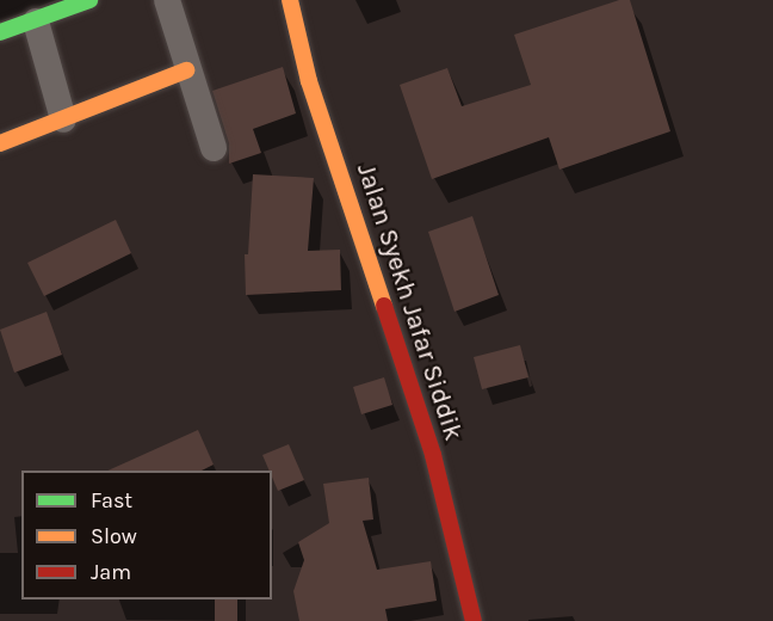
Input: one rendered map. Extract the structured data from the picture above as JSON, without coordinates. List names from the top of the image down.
{
  "streets": {
    "main road": ["Jalan Syekh Jafar Siddik"]
  },
  "legend": ["Fast", "Slow", "Jam"]
}
